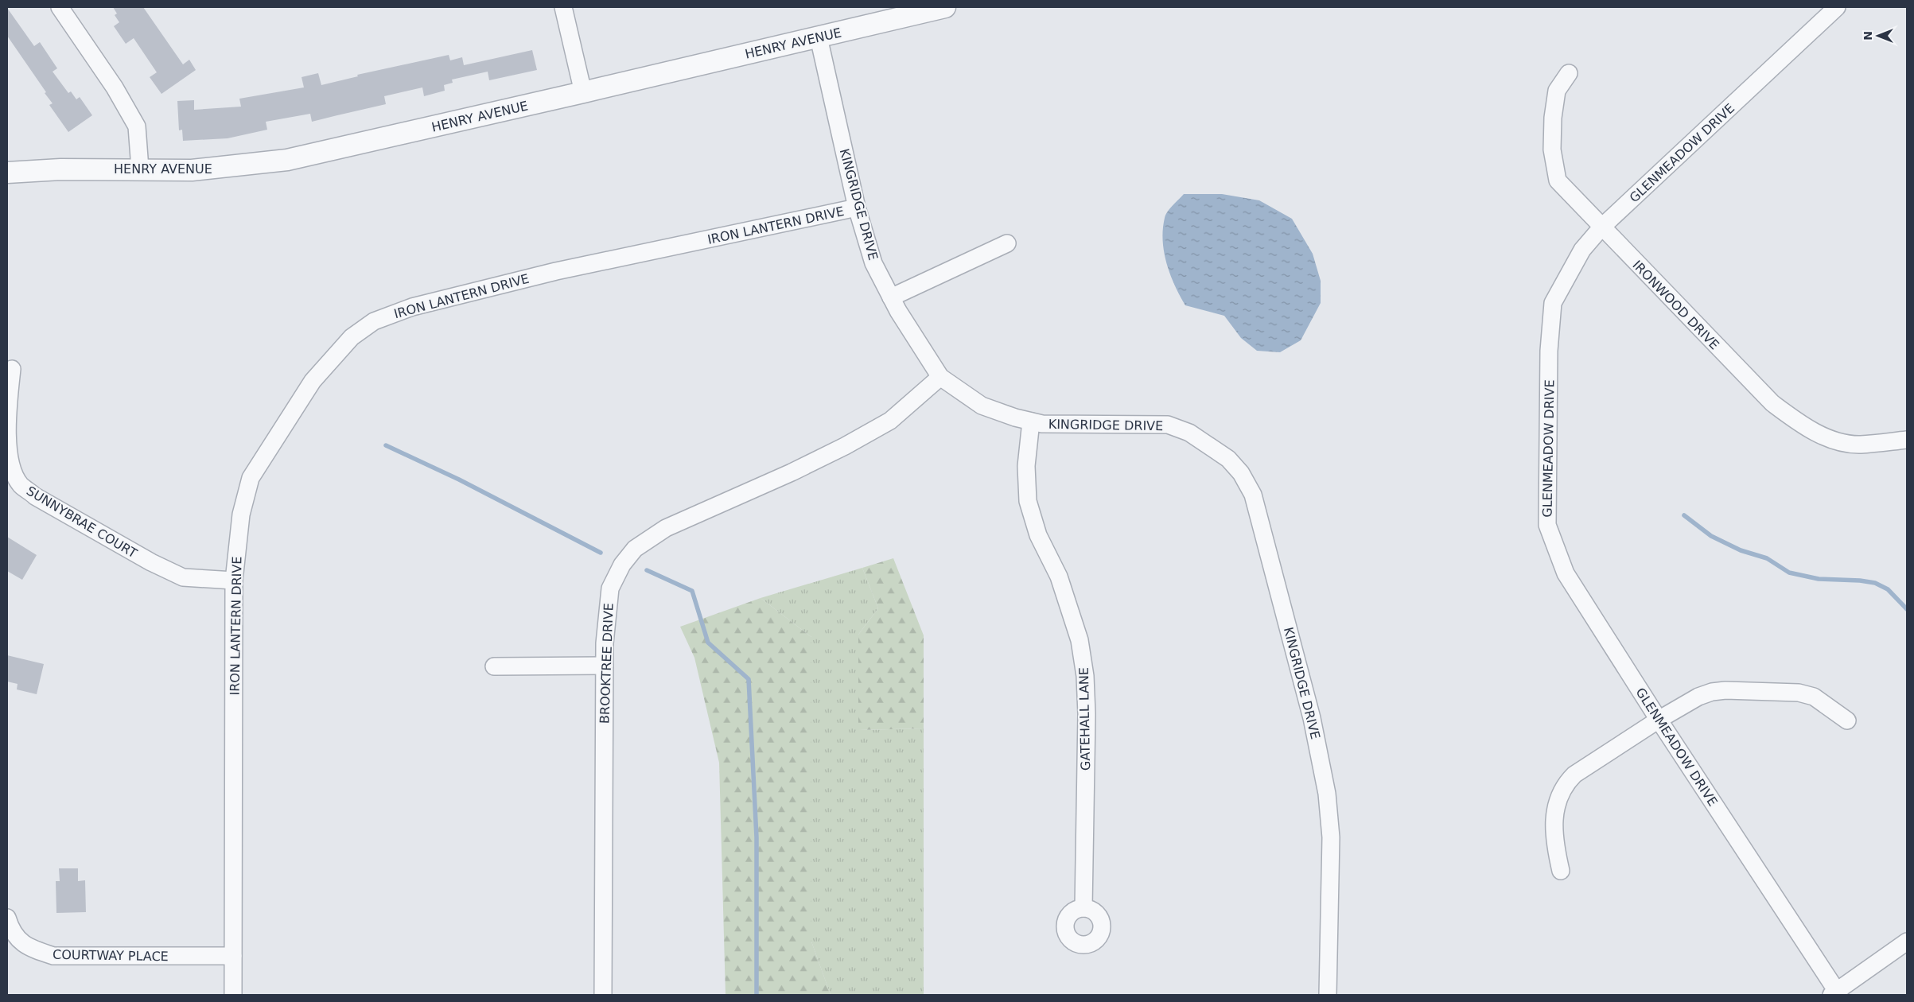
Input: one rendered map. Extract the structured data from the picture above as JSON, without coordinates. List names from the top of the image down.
{
  "streets": {
    "street": [
      "HENRY AVENUE",
      "GLENMEADOW DRIVE",
      "KINGRIDGE DRIVE",
      "IRON LANTERN DRIVE",
      "IRONWOOD DRIVE",
      "SUNNYBRAE COURT",
      "BROOKTREE DRIVE",
      "GATEHALL LANE",
      "COURTWAY PLACE"
    ]
  },
  "crossings": [
    ["HENRY AVENUE", "KINGRIDGE DRIVE"],
    ["GLENMEADOW DRIVE", "IRONWOOD DRIVE"],
    ["KINGRIDGE DRIVE", "IRON LANTERN DRIVE"],
    ["KINGRIDGE DRIVE", "BROOKTREE DRIVE"],
    ["KINGRIDGE DRIVE", "GATEHALL LANE"],
    ["IRON LANTERN DRIVE", "SUNNYBRAE COURT"],
    ["IRON LANTERN DRIVE", "COURTWAY PLACE"]
  ],
  "north": "left"
}
